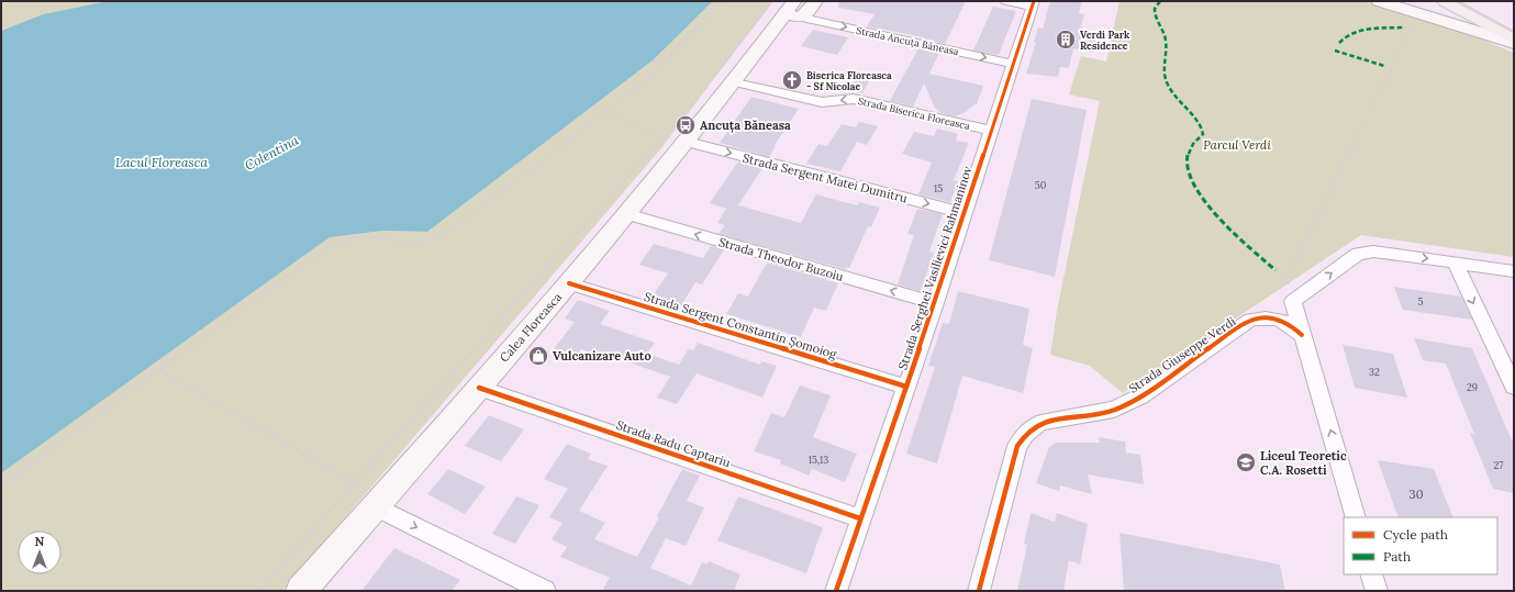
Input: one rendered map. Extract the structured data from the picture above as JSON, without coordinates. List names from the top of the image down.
{
  "streets": {
    "main road": ["Calea Floreasca"],
    "street": [
      "Strada Ancuța Băneasa",
      "Strada Biserica Floreasca",
      "Strada Sergent Matei Dumitru",
      "Strada Theodor Buzoiu",
      "Strada Serghei Vasilievici Rahmaninov",
      "Strada Sergent Constantin Șomoiog",
      "Strada Giuseppe Verdi",
      "Strada Radu Captariu"
    ]
  },
  "crossings": [
    ["Strada Ancuța Băneasa", "Strada Serghei Vasilievici Rahmaninov"],
    ["Strada Ancuța Băneasa", "Calea Floreasca"],
    ["Strada Biserica Floreasca", "Strada Serghei Vasilievici Rahmaninov"],
    ["Strada Biserica Floreasca", "Calea Floreasca"],
    ["Strada Sergent Matei Dumitru", "Strada Serghei Vasilievici Rahmaninov"],
    ["Strada Sergent Matei Dumitru", "Calea Floreasca"],
    ["Strada Theodor Buzoiu", "Strada Serghei Vasilievici Rahmaninov"],
    ["Strada Theodor Buzoiu", "Calea Floreasca"],
    ["Strada Serghei Vasilievici Rahmaninov", "Strada Sergent Constantin Șomoiog"],
    ["Strada Serghei Vasilievici Rahmaninov", "Strada Radu Captariu"],
    ["Strada Sergent Constantin Șomoiog", "Calea Floreasca"],
    ["Calea Floreasca", "Strada Radu Captariu"]
  ],
  "one_way": [
    "Strada Ancuța Băneasa",
    "Strada Biserica Floreasca",
    "Strada Sergent Matei Dumitru",
    "Strada Theodor Buzoiu"
  ],
  "water": ["Colentina", "Lacul Floreasca"],
  "parks": ["Parcul Verdi"],
  "places": {
    "building": ["Verdi Park Residence"],
    "church": ["Biserica Floreasca - Sf Nicolae"],
    "bus stop": ["Ancuța Băneasa"],
    "shop": ["Vulcanizare Auto"],
    "school or university": ["Liceul Teoretic C.A. Rosetti"]
  },
  "house_numbers": [
    "50",
    "15",
    "5",
    "32",
    "29",
    "15,13",
    "27",
    "30"
  ],
  "legend": ["Cycle path", "Path"],
  "north": "top"
}
